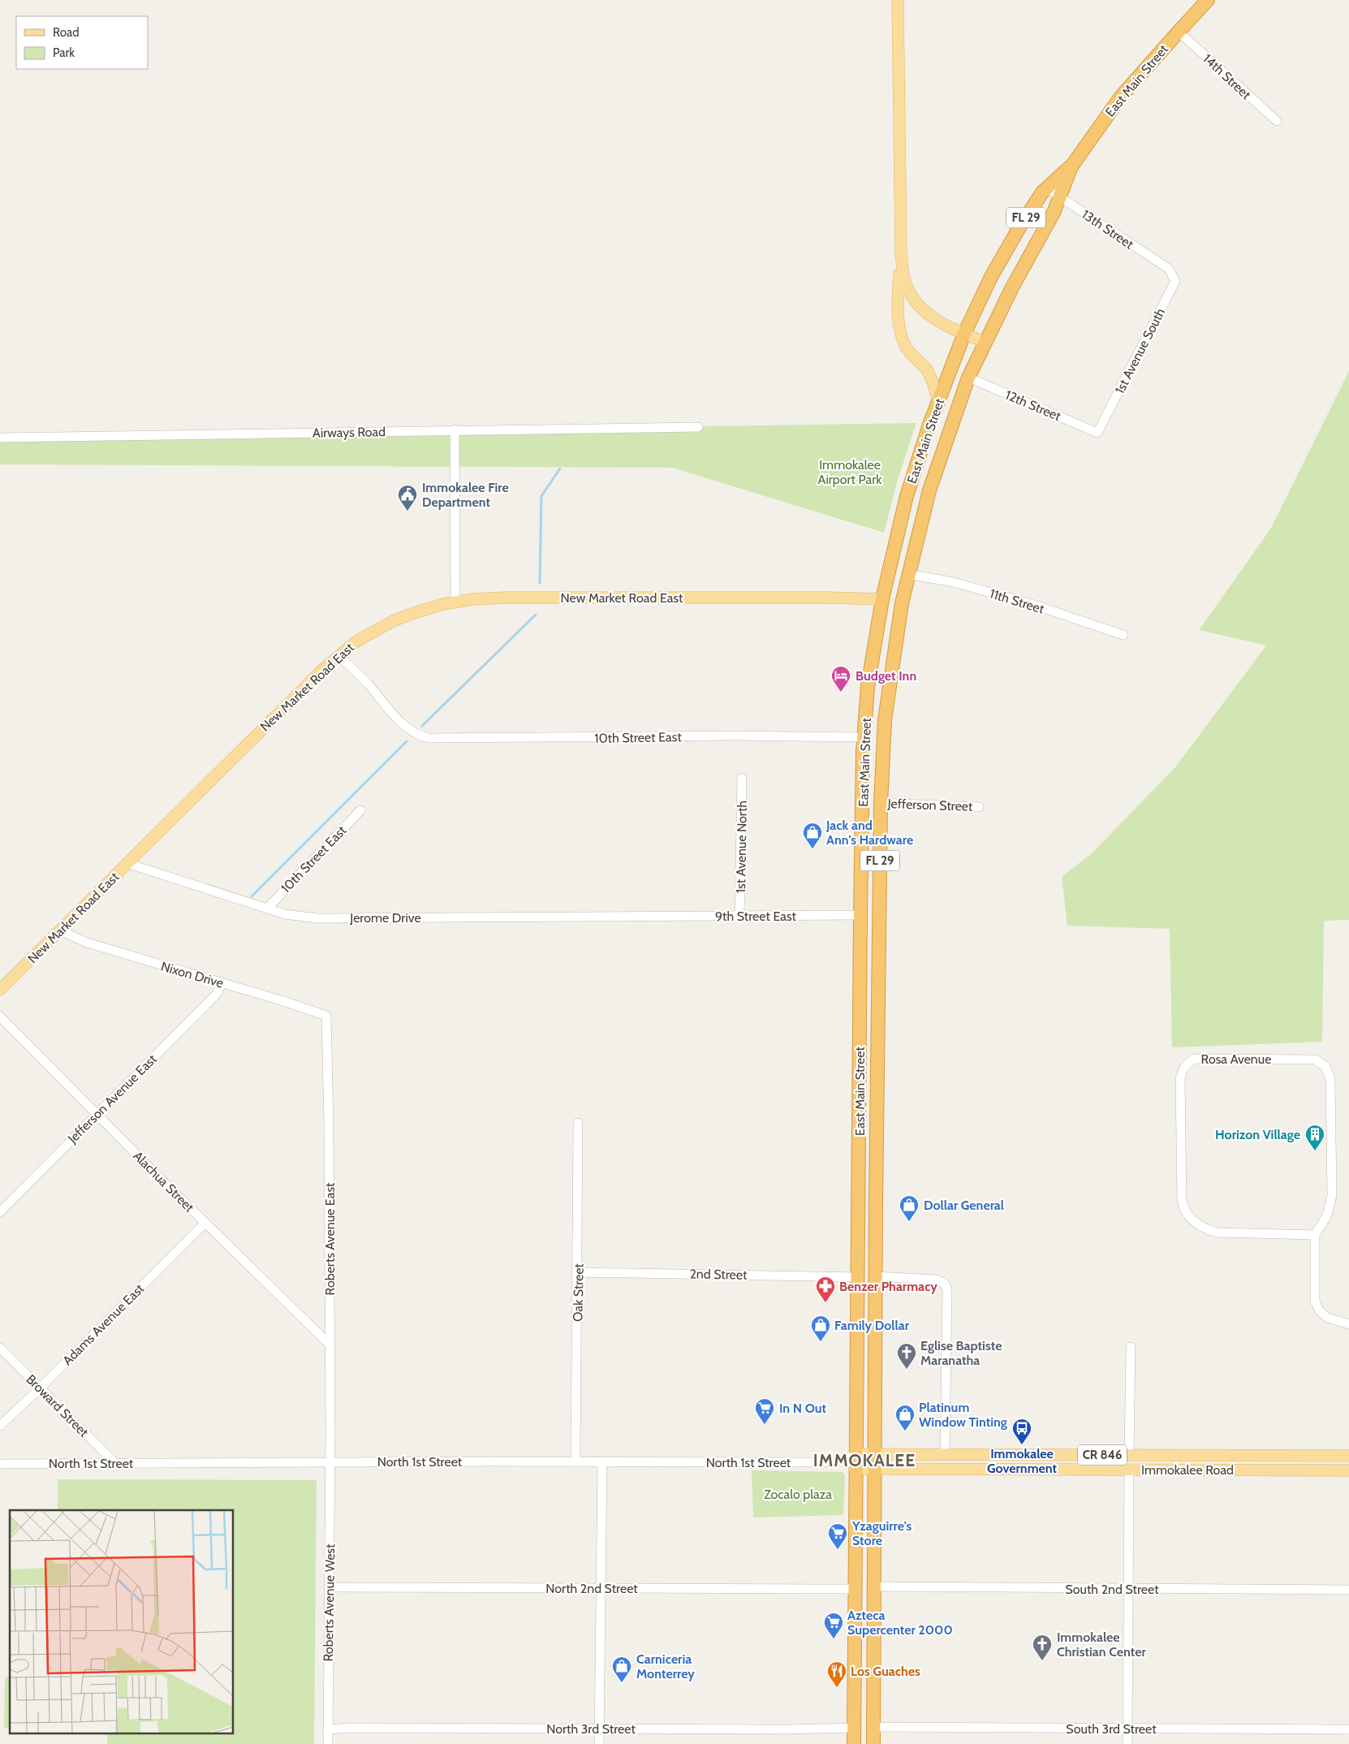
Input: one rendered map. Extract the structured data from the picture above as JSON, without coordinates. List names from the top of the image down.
{
  "streets": {
    "highway": ["East Main Street", "FL 29"],
    "main road": ["New Market Road East", "CR 846", "Immokalee Road"],
    "street": [
      "14th Street",
      "13th Street",
      "1st Avenue South",
      "12th Street",
      "Airways Road",
      "11th Street",
      "10th Street East",
      "Jefferson Street",
      "1st Avenue North",
      "9th Street East",
      "Jerome Drive",
      "Nixon Drive",
      "Rosa Avenue",
      "Jefferson Avenue East",
      "Alachua Street",
      "Roberts Avenue East",
      "2nd Street",
      "Oak Street",
      "Adams Avenue East",
      "Broward Street",
      "North 1st Street",
      "North 2nd Street",
      "South 2nd Street",
      "Roberts Avenue West",
      "North 3rd Street",
      "South 3rd Street"
    ]
  },
  "crossings": [
    ["14th Street", "East Main Street"],
    ["East Main Street", "FL 29"],
    ["East Main Street", "13th Street"],
    ["East Main Street", "12th Street"],
    ["East Main Street", "New Market Road East"],
    ["East Main Street", "11th Street"],
    ["East Main Street", "10th Street East"],
    ["East Main Street", "Jefferson Street"],
    ["East Main Street", "9th Street East"],
    ["East Main Street", "2nd Street"],
    ["East Main Street", "North 1st Street"],
    ["East Main Street", "Immokalee Road"],
    ["FL 29", "North 1st Street"],
    ["FL 29", "Immokalee Road"],
    ["FL 29", "North 2nd Street"],
    ["FL 29", "South 2nd Street"],
    ["FL 29", "North 3rd Street"],
    ["FL 29", "South 3rd Street"],
    ["13th Street", "1st Avenue South"],
    ["1st Avenue South", "12th Street"],
    ["New Market Road East", "10th Street East"],
    ["New Market Road East", "Jerome Drive"],
    ["New Market Road East", "Nixon Drive"],
    ["10th Street East", "Jerome Drive"],
    ["1st Avenue North", "9th Street East"],
    ["9th Street East", "Jerome Drive"],
    ["Nixon Drive", "Jefferson Avenue East"],
    ["Nixon Drive", "Roberts Avenue East"],
    ["Jefferson Avenue East", "Alachua Street"],
    ["Alachua Street", "Roberts Avenue East"],
    ["Alachua Street", "Adams Avenue East"],
    ["Roberts Avenue East", "North 1st Street"],
    ["Roberts Avenue East", "Roberts Avenue West"],
    ["2nd Street", "Oak Street"],
    ["Oak Street", "North 1st Street"],
    ["Adams Avenue East", "Broward Street"],
    ["Broward Street", "North 1st Street"],
    ["North 1st Street", "Immokalee Road"],
    ["North 1st Street", "Roberts Avenue West"],
    ["North 2nd Street", "Roberts Avenue West"],
    ["Roberts Avenue West", "North 3rd Street"]
  ],
  "districts": ["IMMOKALEE"],
  "parks": ["Immokalee Airport Park", "Zocalo plaza"],
  "places": {
    "public building": ["Immokalee Fire Department"],
    "hotel": ["Budget Inn"],
    "shop": [
      "Jack and Ann's Hardware",
      "Dollar General",
      "Family Dollar",
      "Platinum Window Tinting",
      "Carniceria Monterrey"
    ],
    "building": ["Horizon Village"],
    "pharmacy": ["Benzer Pharmacy"],
    "church": ["Eglise Baptiste Maranatha", "Immokalee Christian Center"],
    "supermarket": ["In N Out", "Yzaguirre's Store", "Azteca Supercenter 2000"],
    "bus stop": ["Immokalee Government"],
    "restaurant": ["Los Guaches"]
  },
  "legend": ["Road", "Park"]
}
